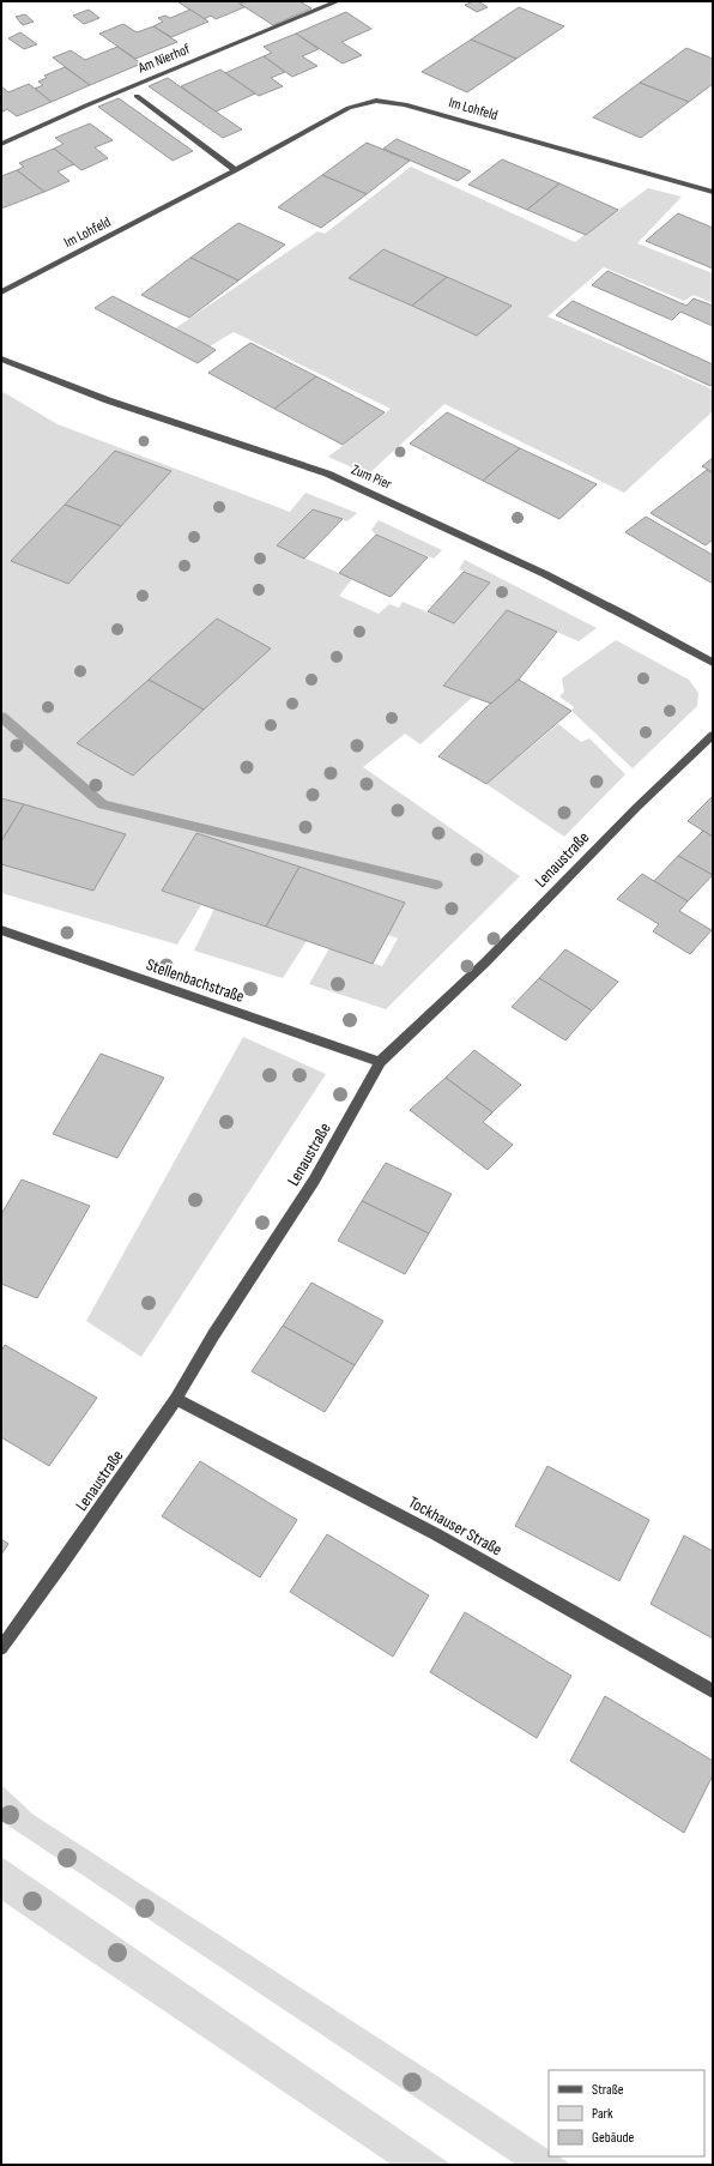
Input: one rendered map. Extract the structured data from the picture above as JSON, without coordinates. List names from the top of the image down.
{
  "streets": {
    "street": [
      "Am Nierhof",
      "Im Lohfeld",
      "Zum Pier",
      "Lenaustraße",
      "Stellenbachstraße",
      "Tockhauser Straße"
    ]
  },
  "crossings": [
    ["Lenaustraße", "Stellenbachstraße"],
    ["Lenaustraße", "Tockhauser Straße"]
  ],
  "legend": ["Straße", "Park", "Gebäude"]
}
